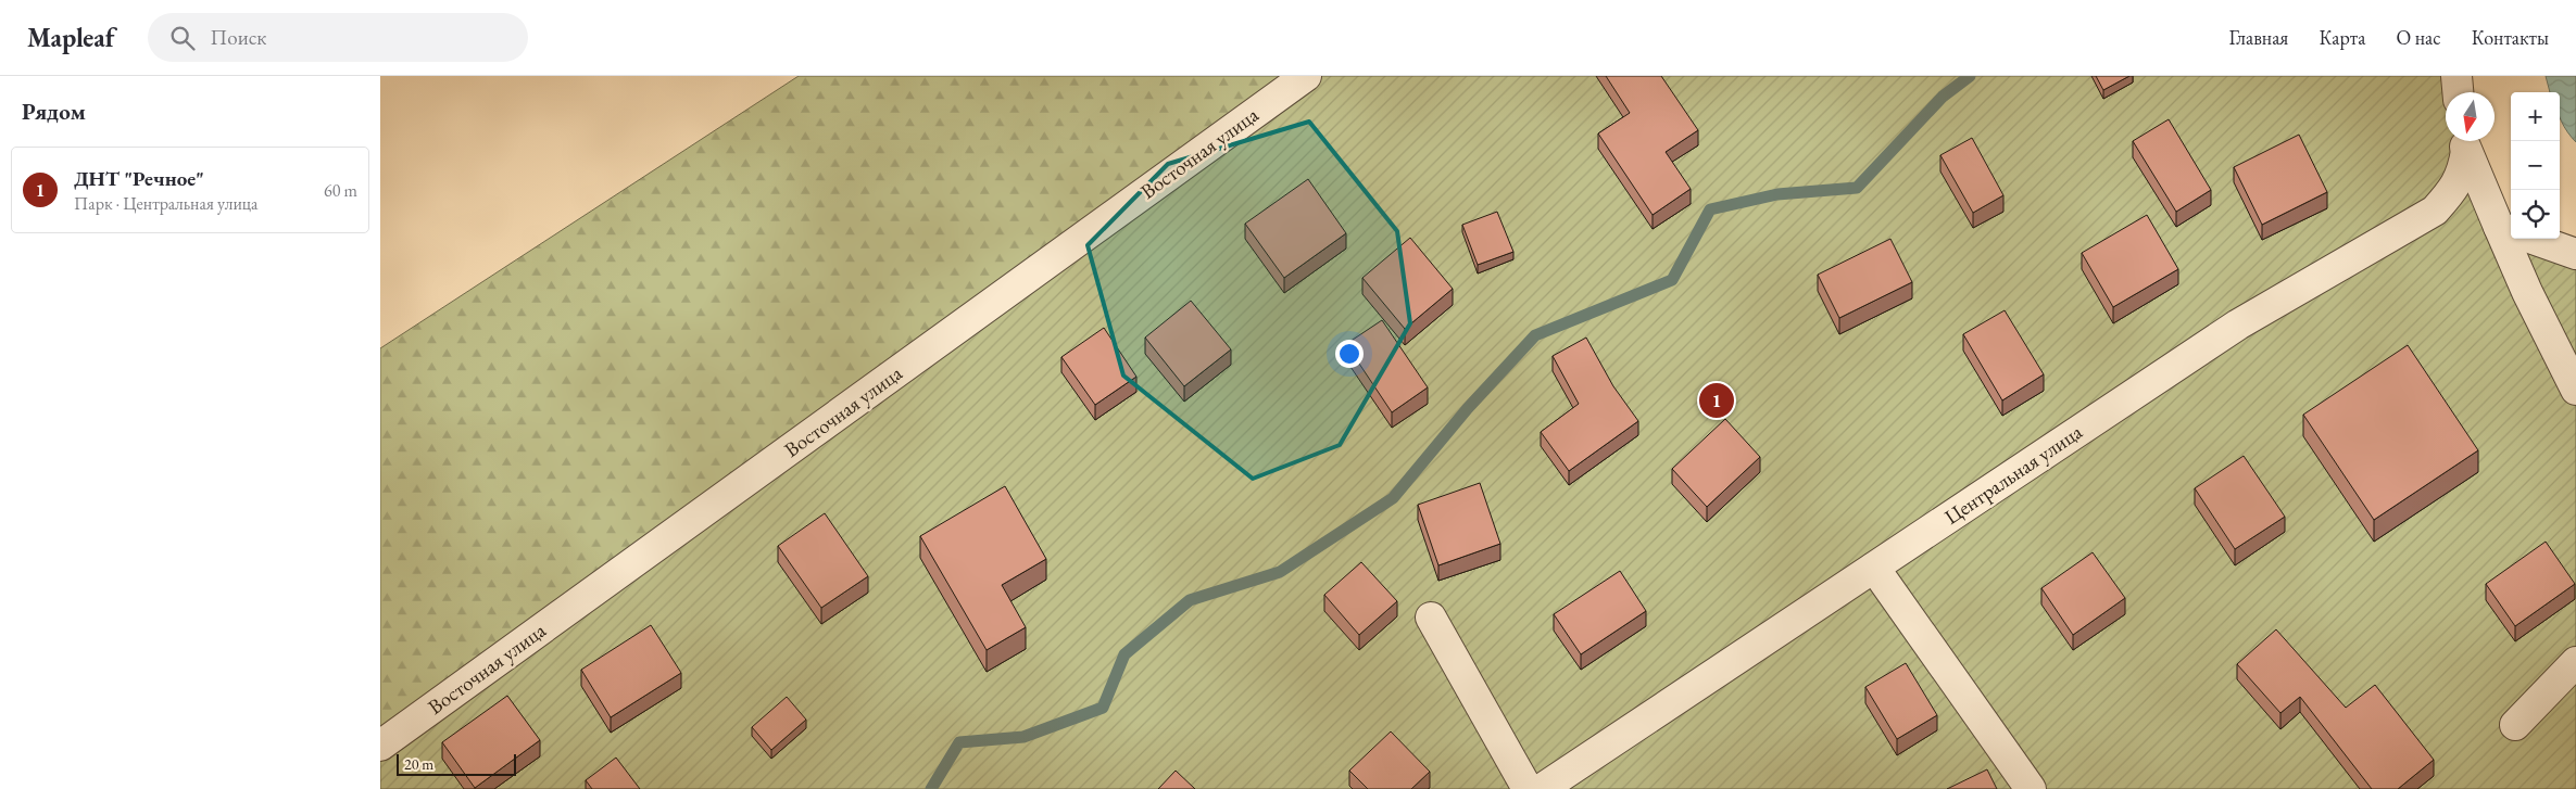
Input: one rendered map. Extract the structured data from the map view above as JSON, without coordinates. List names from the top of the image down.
{
  "streets": {
    "street": ["Восточная улица", "Центральная улица"]
  },
  "scale_bar": "20 m",
  "north": "bottom",
  "page": {
    "header": "Mapleaf",
    "search": "Поиск",
    "nav": [
      "Главная",
      "Карта",
      "О нас",
      "Контакты"
    ],
    "heading": "Рядом",
    "map_buttons": ["+", "−"],
    "list": [
      {
        "mark": "1",
        "name": "ДНТ \"Речное\"",
        "note": "Парк · Центральная улица",
        "value": "60 m"
      }
    ],
    "pins": "1",
    "scale": "20 m"
  }
}
